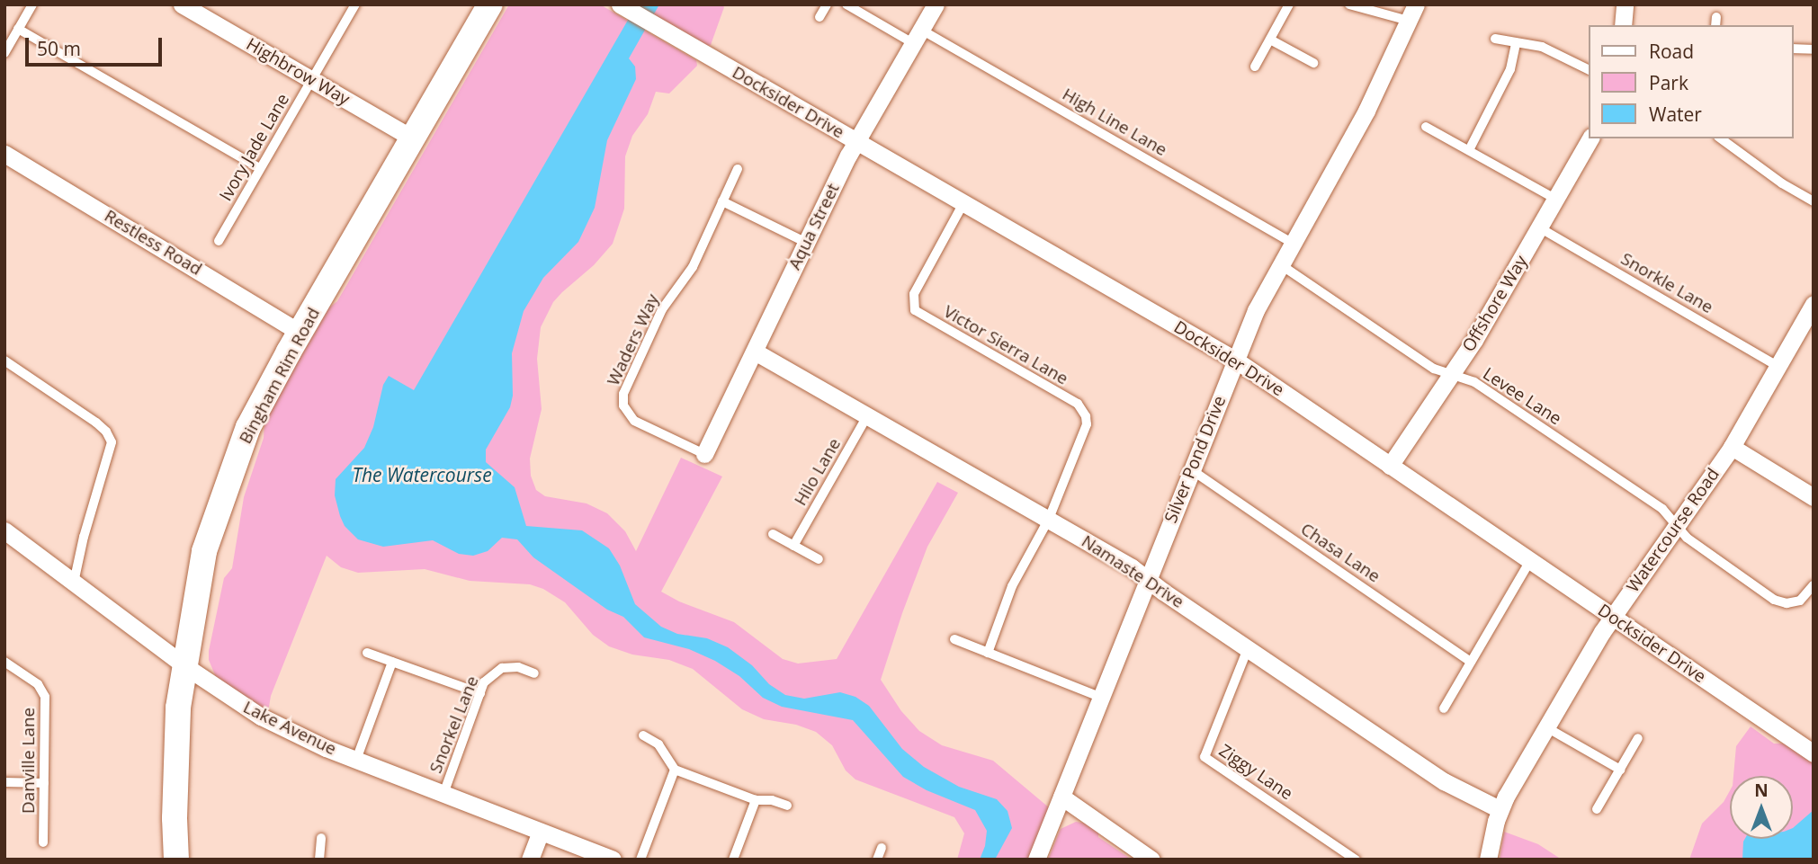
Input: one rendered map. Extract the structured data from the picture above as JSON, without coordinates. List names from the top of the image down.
{
  "streets": {
    "street": [
      "Highbrow Way",
      "Docksider Drive",
      "Aqua Street",
      "Restless Road",
      "Offshore Way",
      "Bingham Rim Road",
      "Silver Pond Drive",
      "Watercourse Road",
      "Namaste Drive",
      "Lake Avenue"
    ],
    "lane": [
      "High Line Lane",
      "Ivory Jade Lane",
      "Snorkle Lane",
      "Waders Way",
      "Victor Sierra Lane",
      "Levee Lane",
      "Hilo Lane",
      "Chasa Lane",
      "Snorkel Lane",
      "Danville Lane",
      "Ziggy Lane"
    ]
  },
  "crossings": [
    ["Highbrow Way", "Ivory Jade Lane"],
    ["Highbrow Way", "Bingham Rim Road"],
    ["Docksider Drive", "Aqua Street"],
    ["Docksider Drive", "Offshore Way"],
    ["Docksider Drive", "Victor Sierra Lane"],
    ["Docksider Drive", "Silver Pond Drive"],
    ["Docksider Drive", "Watercourse Road"],
    ["High Line Lane", "Aqua Street"],
    ["High Line Lane", "Silver Pond Drive"],
    ["Aqua Street", "Waders Way"],
    ["Aqua Street", "Namaste Drive"],
    ["Restless Road", "Bingham Rim Road"],
    ["Snorkle Lane", "Offshore Way"],
    ["Snorkle Lane", "Watercourse Road"],
    ["Offshore Way", "Levee Lane"],
    ["Victor Sierra Lane", "Namaste Drive"],
    ["Bingham Rim Road", "Lake Avenue"],
    ["Levee Lane", "Silver Pond Drive"],
    ["Levee Lane", "Watercourse Road"],
    ["Silver Pond Drive", "Chasa Lane"],
    ["Silver Pond Drive", "Namaste Drive"],
    ["Hilo Lane", "Namaste Drive"],
    ["Watercourse Road", "Namaste Drive"],
    ["Namaste Drive", "Ziggy Lane"],
    ["Snorkel Lane", "Lake Avenue"]
  ],
  "water": ["The Watercourse"],
  "legend": ["Road", "Park", "Water"],
  "scale_bar": "50 m",
  "north": "top"
}
